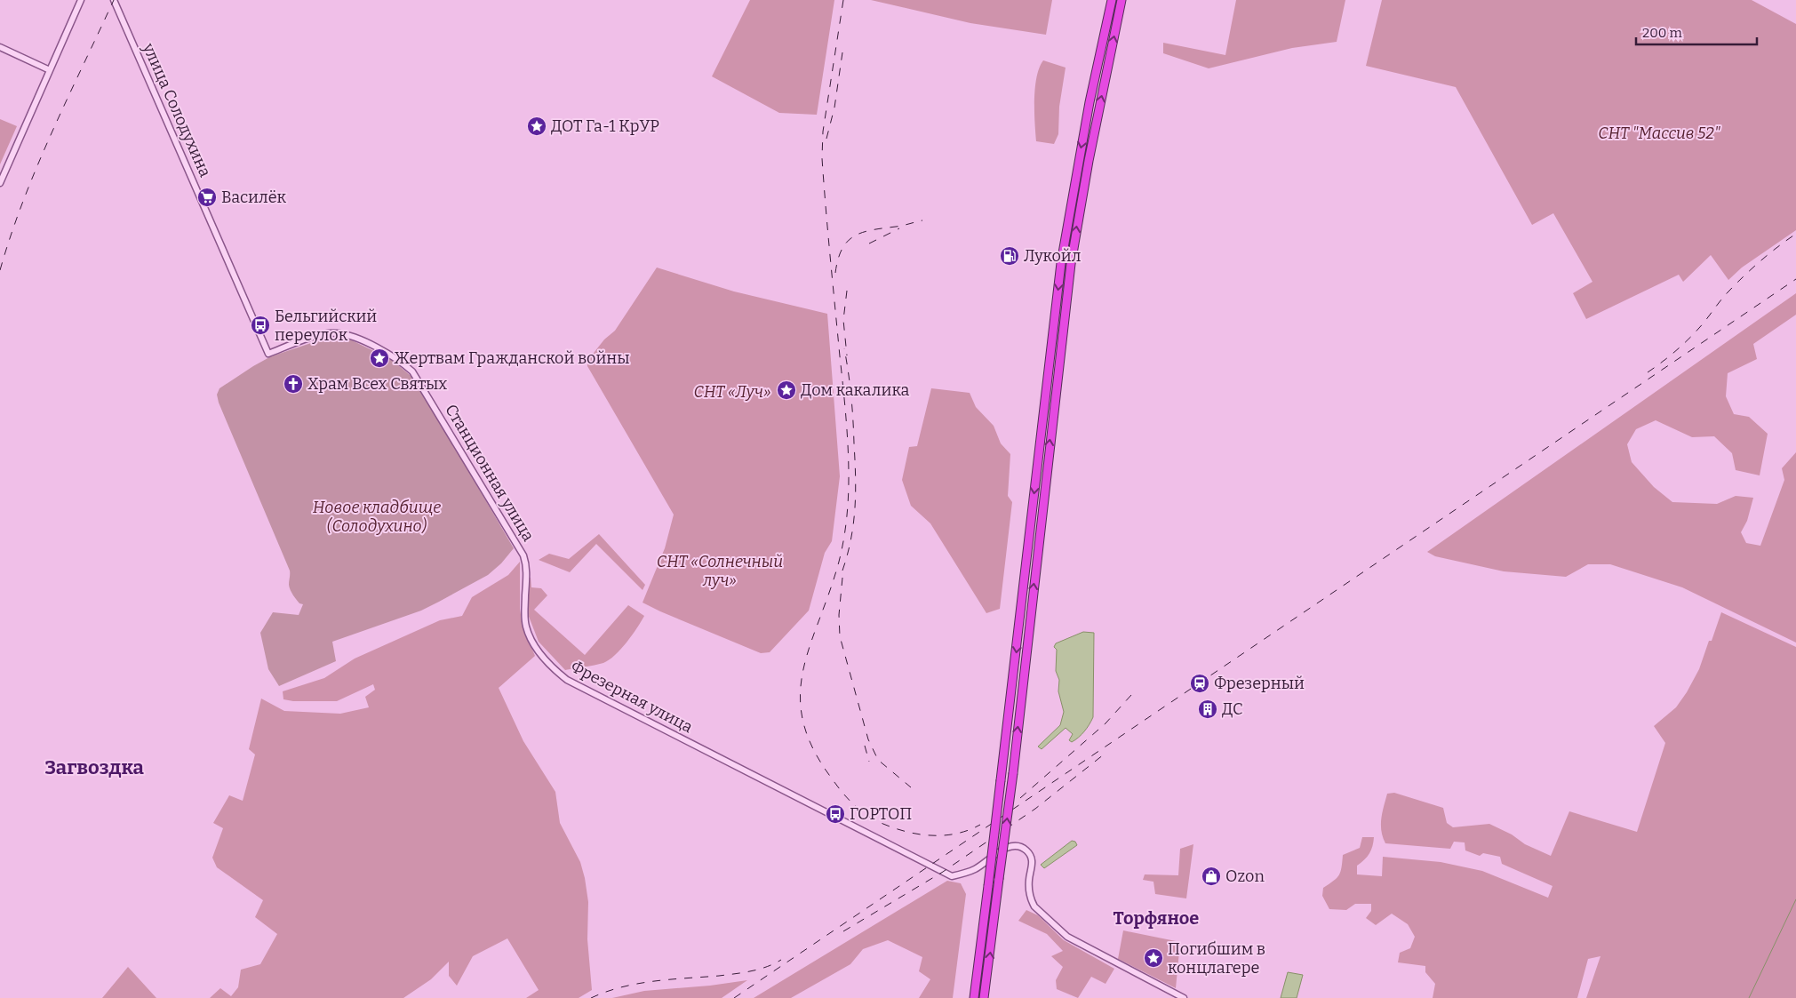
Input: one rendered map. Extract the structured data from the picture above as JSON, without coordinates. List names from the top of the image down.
{
  "streets": {
    "street": ["улица Солодухина", "Станционная улица", "Фрезерная улица"]
  },
  "crossings": [
    ["улица Солодухина", "Станционная улица"],
    ["Станционная улица", "Фрезерная улица"]
  ],
  "districts": ["Загвоздка", "Торфяное"],
  "parks": [
    "СНТ \"Массив 52\"",
    "СНТ «Луч»",
    "Новое кладбище (Солодухино)",
    "СНТ «Солнечный луч»"
  ],
  "places": {
    "place": [
      "ДОТ Га-1 КрУР",
      "Жертвам Гражданской войны",
      "Дом какалика",
      "Погибшим в концлагере"
    ],
    "supermarket": ["Василёк"],
    "fuel station": ["Лукойл"],
    "bus stop": ["Бельгийский переулок", "ГОРТОП"],
    "church": ["Храм Всех Святых"],
    "station": ["Фрезерный"],
    "building": ["ДС"],
    "shop": ["Ozon"]
  },
  "scale_bar": "200 m"
}
